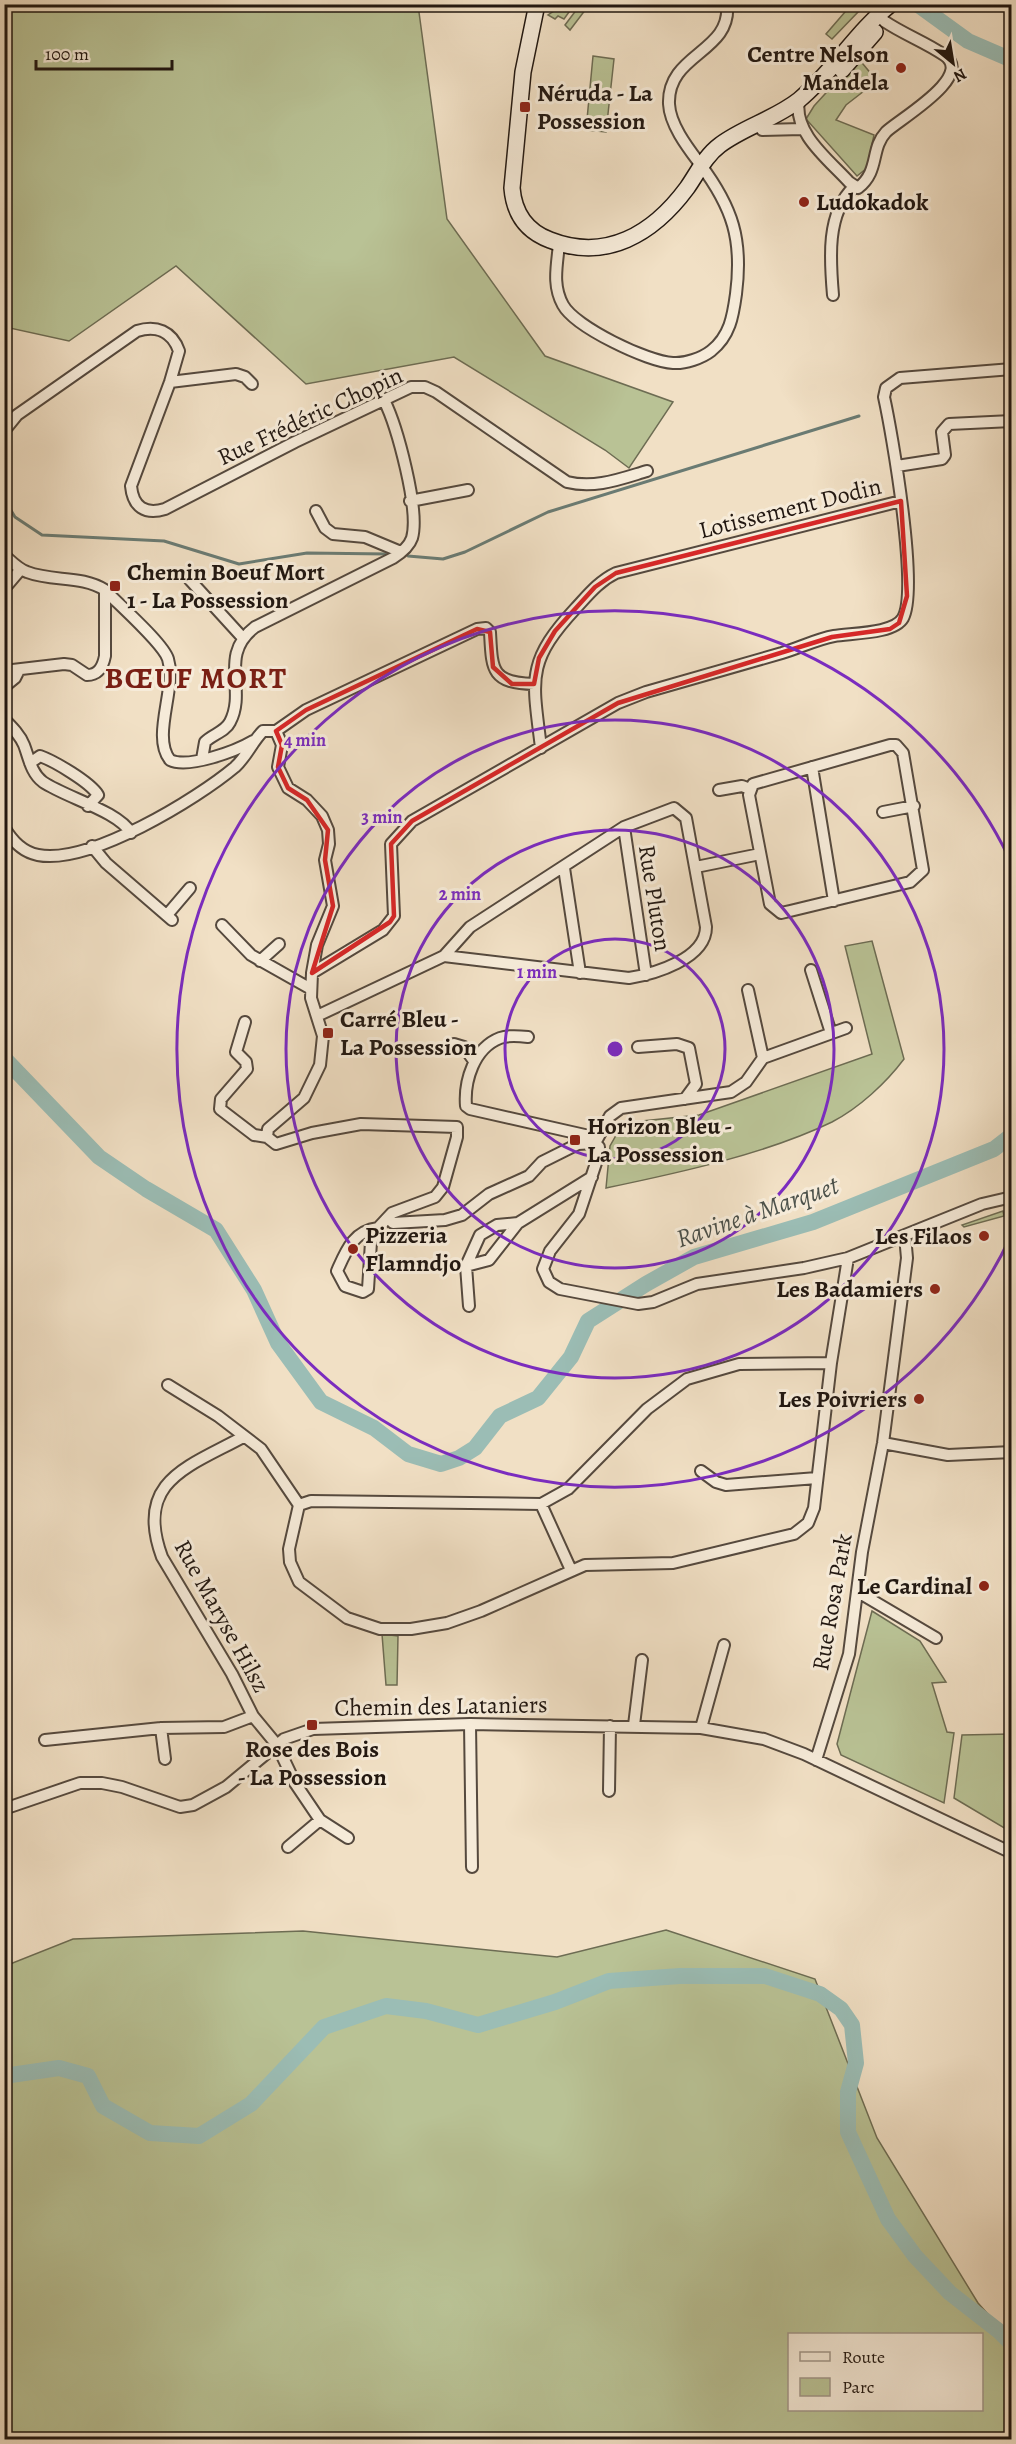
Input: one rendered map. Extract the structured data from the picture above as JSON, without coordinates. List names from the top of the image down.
{
  "streets": {
    "street": [
      "Rue Frédéric Chopin",
      "Lotissement Dodin",
      "Rue Pluton",
      "Rue Rosa Park",
      "Rue Maryse Hilsz",
      "Chemin des Lataniers"
    ]
  },
  "crossings": [
    ["Rue Rosa Park", "Chemin des Lataniers"],
    ["Rue Maryse Hilsz", "Chemin des Lataniers"]
  ],
  "districts": ["BŒUF MORT"],
  "water": ["Ravine à Marquet"],
  "places": {
    "other": [
      "Centre Nelson Mandela",
      "Ludokadok",
      "Les Filaos",
      "Pizzeria Flamndjo",
      "Les Badamiers",
      "Les Poivriers",
      "Le Cardinal"
    ],
    "transit": [
      "Néruda - La Possession",
      "Chemin Boeuf Mort 1 - La Possession",
      "Carré Bleu - La Possession",
      "Horizon Bleu - La Possession",
      "Rose des Bois - La Possession"
    ]
  },
  "legend": ["Route", "Parc"],
  "scale_bar": "100 m",
  "north": "bottom right",
  "rings": [
    "4 min",
    "3 min",
    "2 min",
    "1 min"
  ]
}
